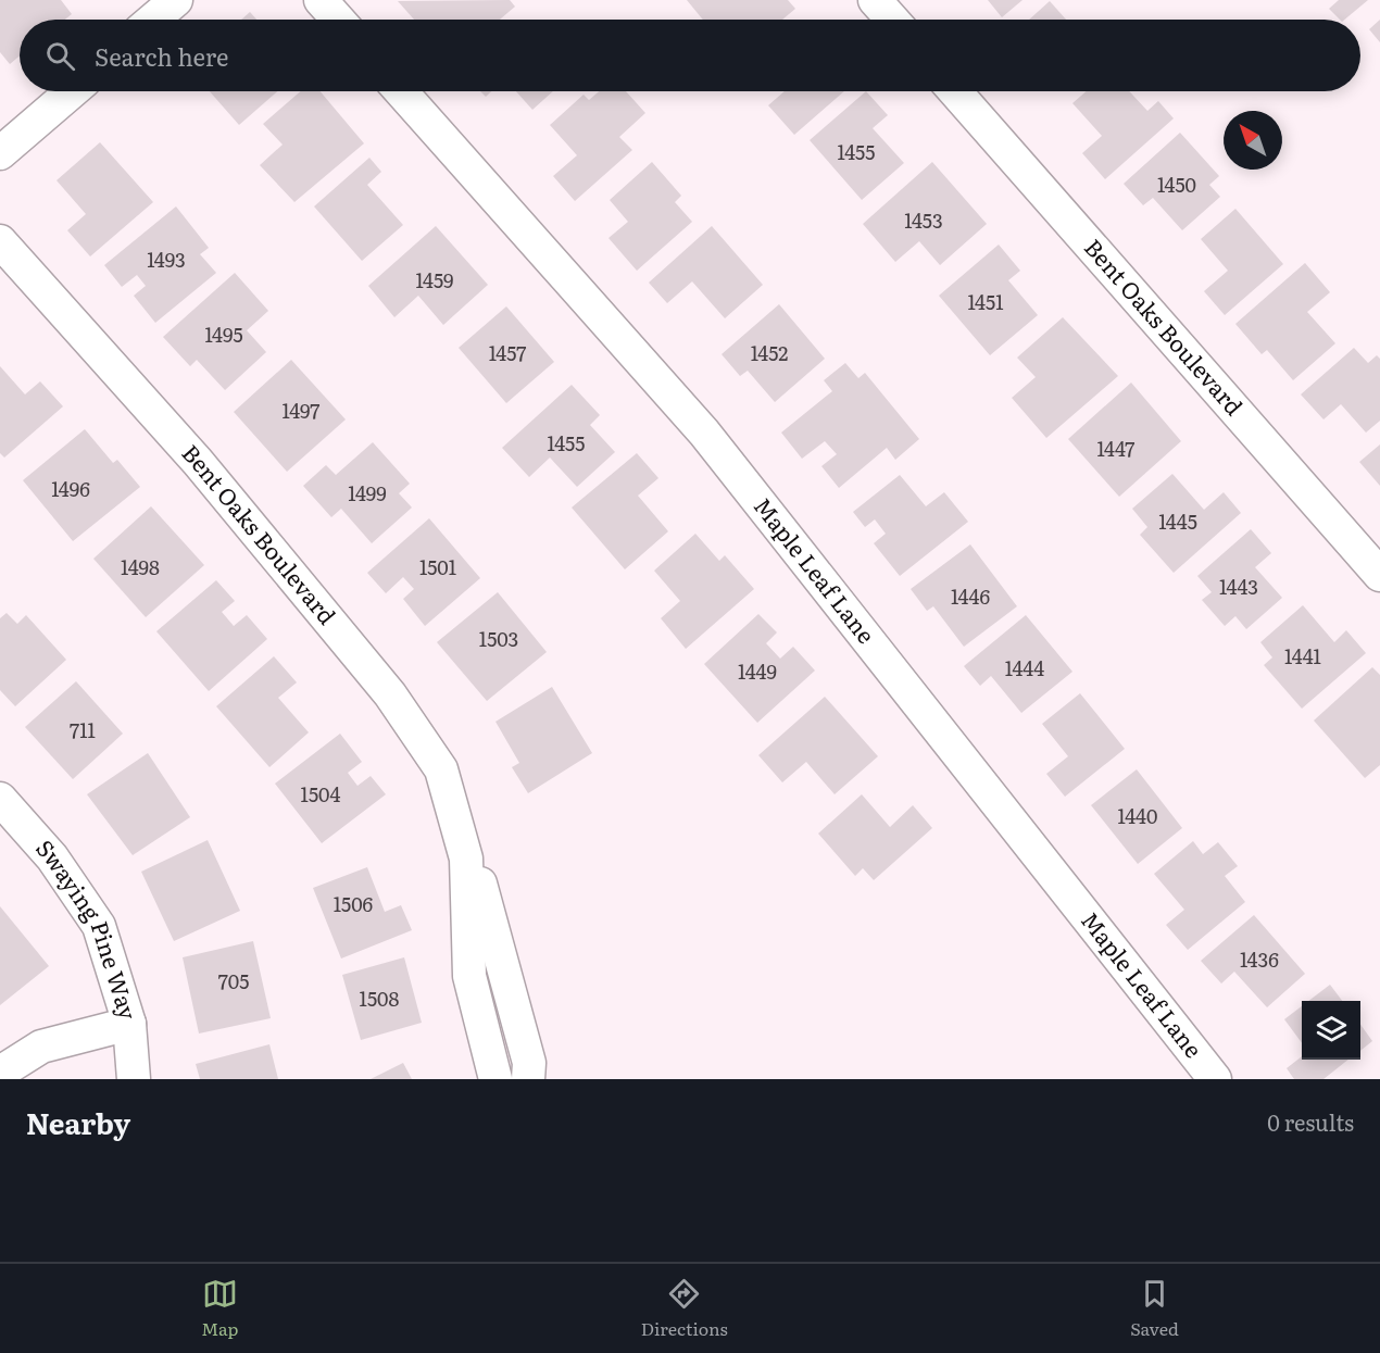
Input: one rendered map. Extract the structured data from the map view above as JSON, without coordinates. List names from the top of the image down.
{
  "streets": {
    "street": ["Bent Oaks Boulevard", "Maple Leaf Lane", "Swaying Pine Way"]
  },
  "house_numbers": [
    "1455",
    "1450",
    "1453",
    "1493",
    "1459",
    "1451",
    "1495",
    "1457",
    "1452",
    "1497",
    "1455",
    "1447",
    "1496",
    "1499",
    "1445",
    "1498",
    "1501",
    "1443",
    "1446",
    "1503",
    "1441",
    "1444",
    "1449",
    "711",
    "1504",
    "1440",
    "1506",
    "1436",
    "705",
    "1508"
  ],
  "north": "top left",
  "page": {
    "search": "Search here",
    "heading": ["Nearby", "0 results"],
    "nav": ["Map", "Directions", "Saved"]
  }
}
